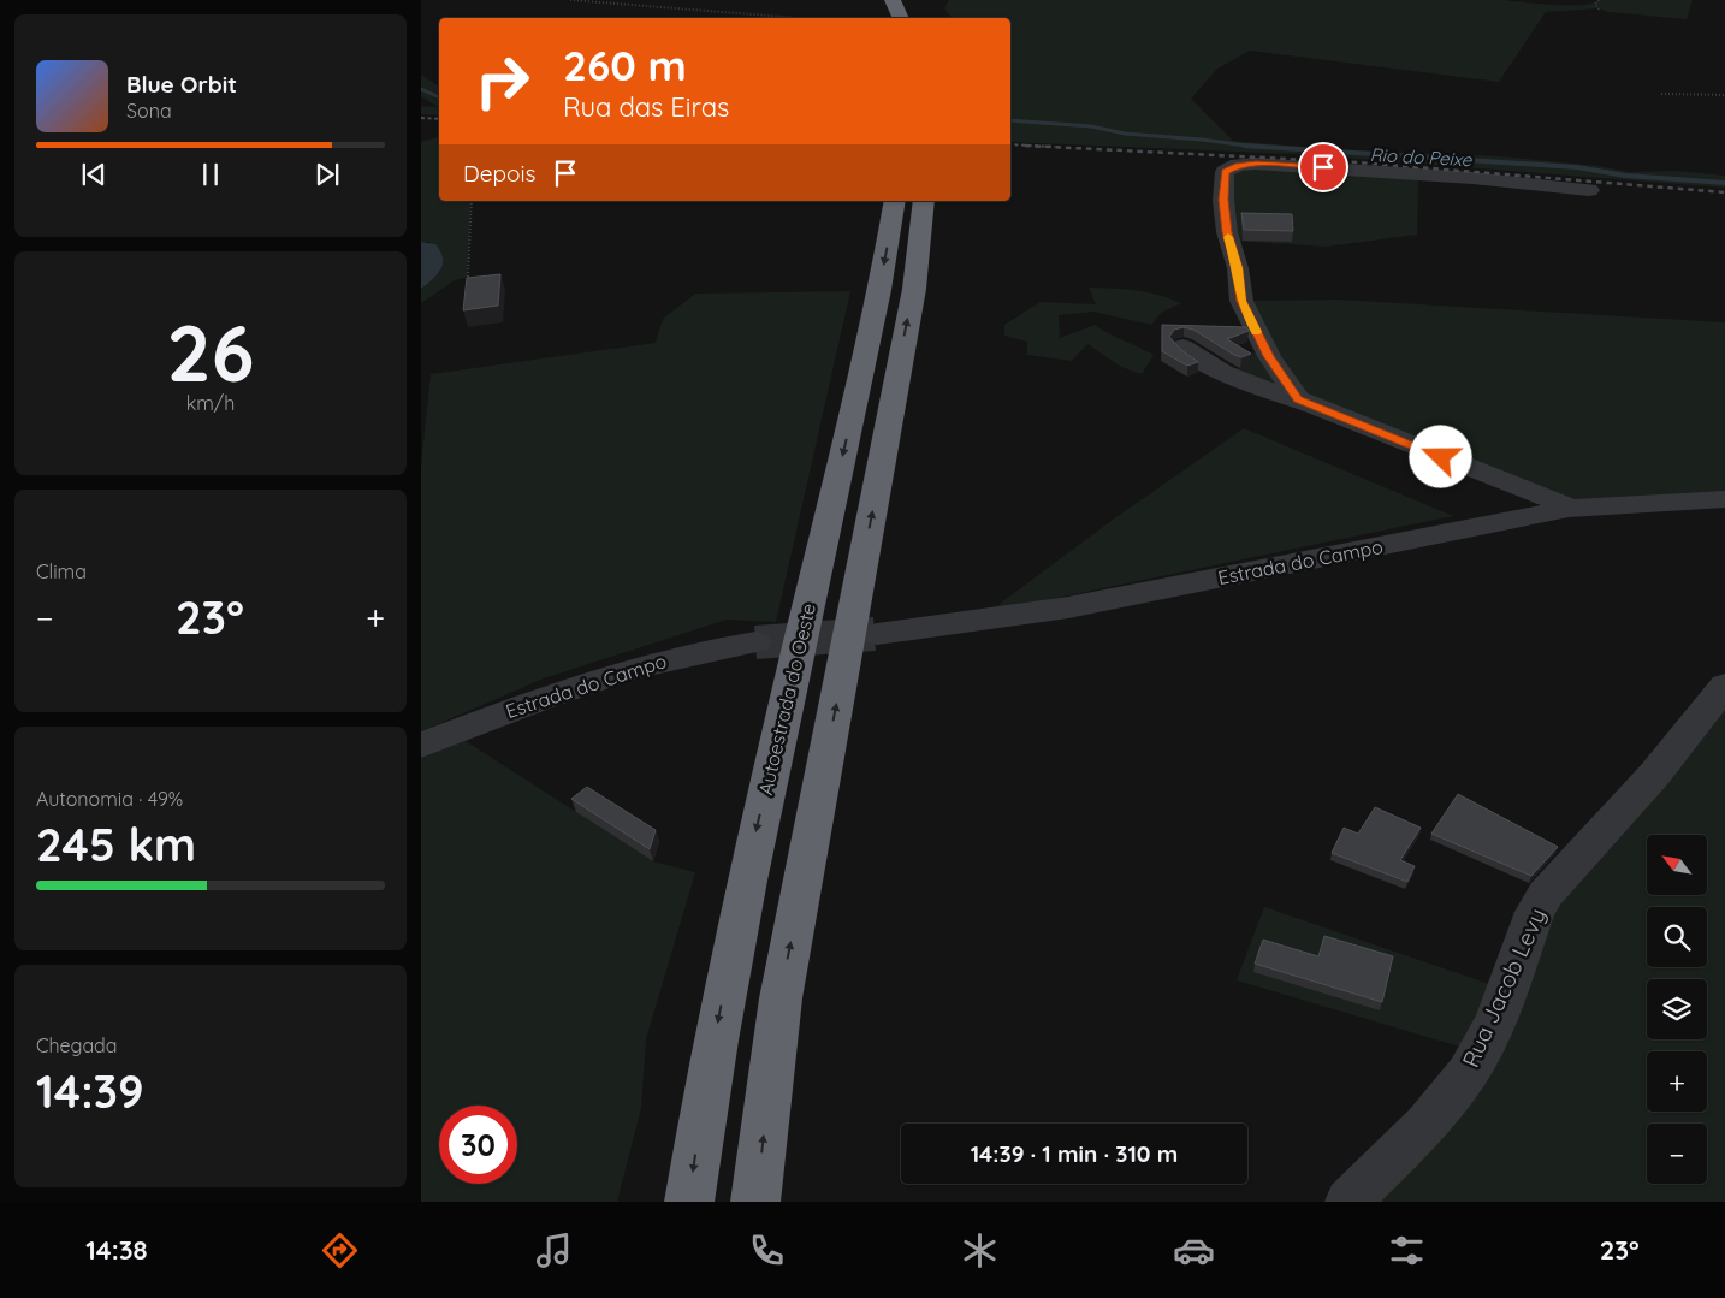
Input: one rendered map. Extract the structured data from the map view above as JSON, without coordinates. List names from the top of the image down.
{
  "streets": {
    "highway": ["Autoestrada do Oeste"],
    "street": ["Estrada do Campo", "Rua Jacob Levy"]
  },
  "water": ["Rio do Peixe"],
  "north": "top left",
  "page": {
    "turn": ["260 m", "Rua das Eiras"],
    "song": ["Blue Orbit", "Sona"],
    "then": "Depois",
    "tile": [
      ["26", "km/h"],
      "Clima",
      ["Autonomia · 49%", "245 km"],
      ["Chegada", "14:39"]
    ],
    "heat": ["−", "23°", "+"],
    "map_buttons": ["+", "−"],
    "limit": "30",
    "trip": "14:39 · 1 min · 310 m",
    "tabs": ["14:38", "23°"]
  }
}
